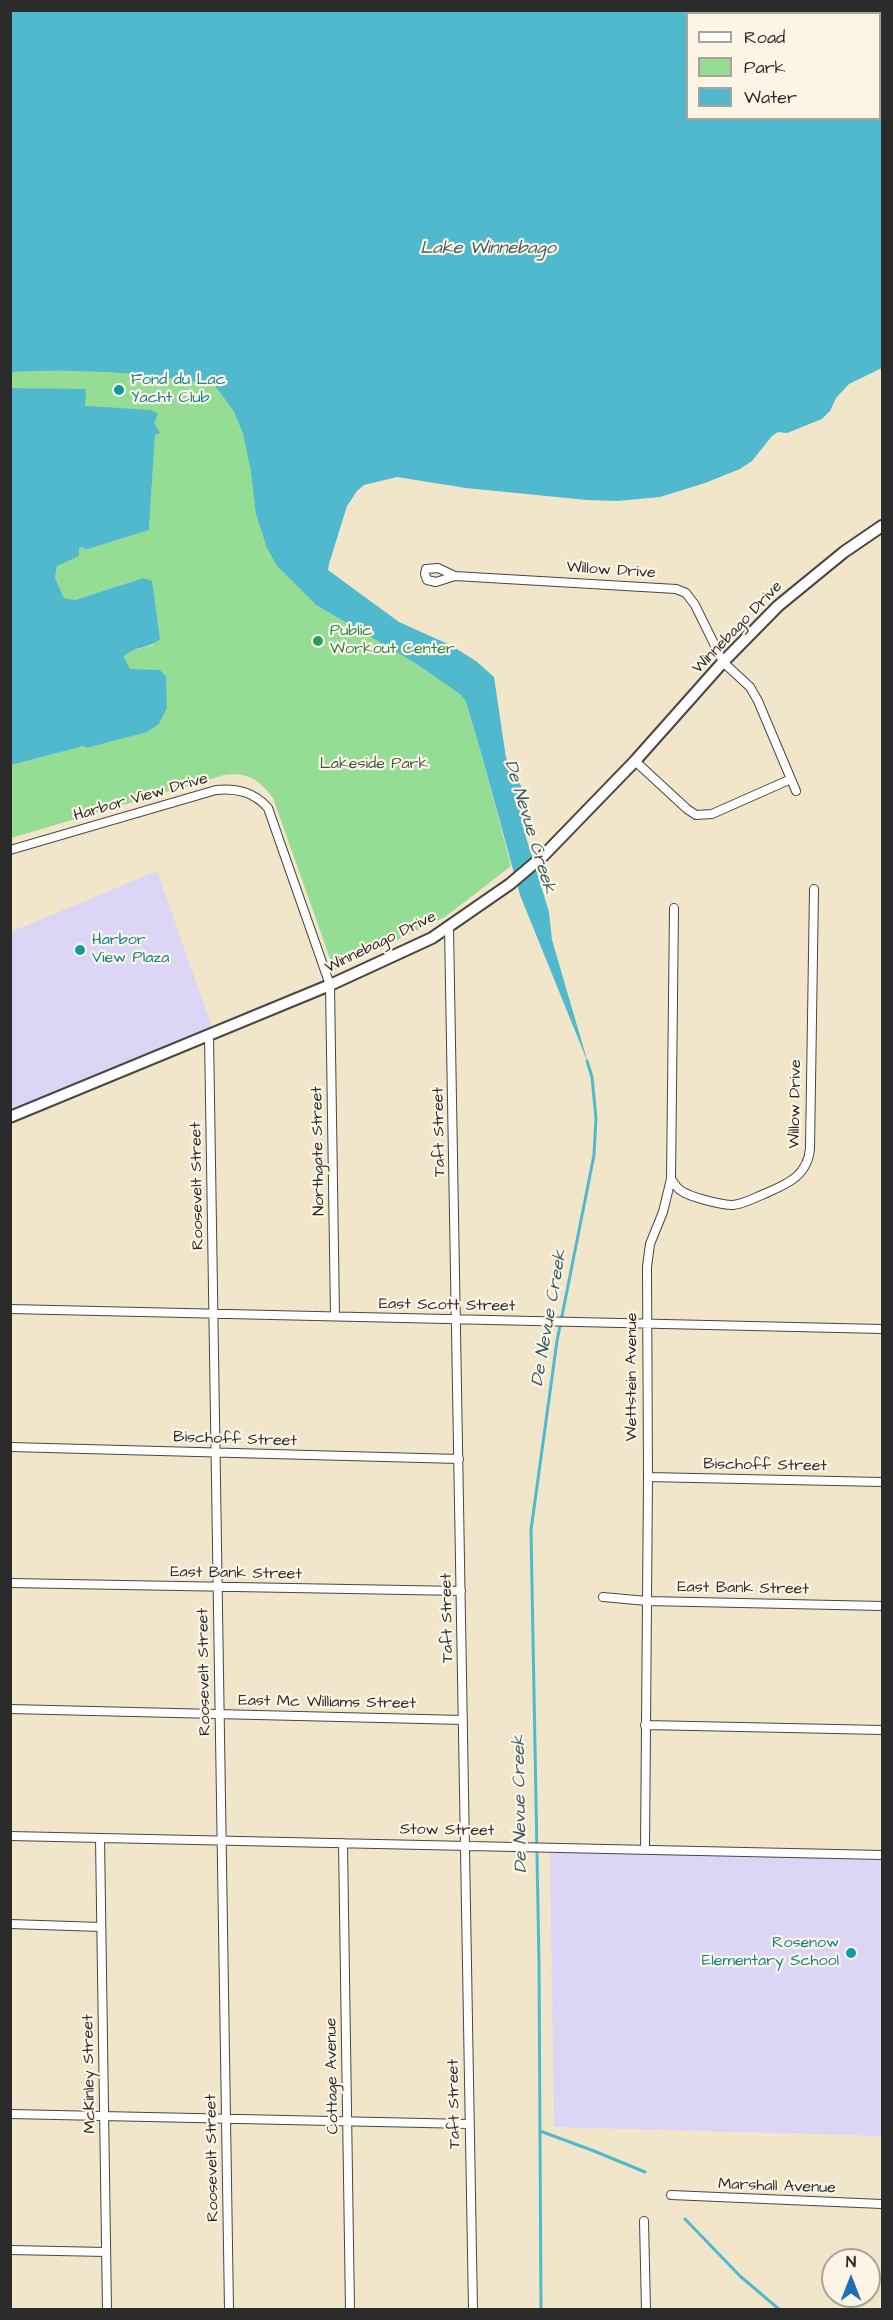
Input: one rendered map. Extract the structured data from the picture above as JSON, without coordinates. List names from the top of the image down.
{
  "streets": {
    "main road": ["Winnebago Drive"],
    "street": [
      "Willow Drive",
      "Harbor View Drive",
      "Taft Street",
      "Northgate Street",
      "Roosevelt Street",
      "East Scott Street",
      "Wettstein Avenue",
      "Bischoff Street",
      "East Bank Street",
      "East Mc Williams Street",
      "Stow Street",
      "McKinley Street",
      "Cottage Avenue",
      "Marshall Avenue"
    ]
  },
  "crossings": [
    ["Willow Drive", "Winnebago Drive"],
    ["Willow Drive", "Wettstein Avenue"],
    ["Winnebago Drive", "Harbor View Drive"],
    ["Winnebago Drive", "Taft Street"],
    ["Winnebago Drive", "Northgate Street"],
    ["Winnebago Drive", "Roosevelt Street"],
    ["Harbor View Drive", "Northgate Street"],
    ["Taft Street", "East Scott Street"],
    ["Taft Street", "Bischoff Street"],
    ["Taft Street", "East Bank Street"],
    ["Taft Street", "East Mc Williams Street"],
    ["Taft Street", "Stow Street"],
    ["Northgate Street", "East Scott Street"],
    ["Roosevelt Street", "East Scott Street"],
    ["Roosevelt Street", "Bischoff Street"],
    ["Roosevelt Street", "East Bank Street"],
    ["Roosevelt Street", "East Mc Williams Street"],
    ["Roosevelt Street", "Stow Street"],
    ["East Scott Street", "Wettstein Avenue"],
    ["Wettstein Avenue", "Bischoff Street"],
    ["Wettstein Avenue", "East Bank Street"],
    ["Wettstein Avenue", "Stow Street"],
    ["Stow Street", "McKinley Street"],
    ["Stow Street", "Cottage Avenue"]
  ],
  "water": ["Lake Winnebago", "De Nevue Creek"],
  "parks": ["Lakeside Park"],
  "places": [
    "Fond du Lac Yacht Club",
    "Public Workout Center",
    "Harbor View Plaza",
    "Rosenow Elementary School"
  ],
  "legend": ["Road", "Park", "Water"],
  "north": "top"
}
